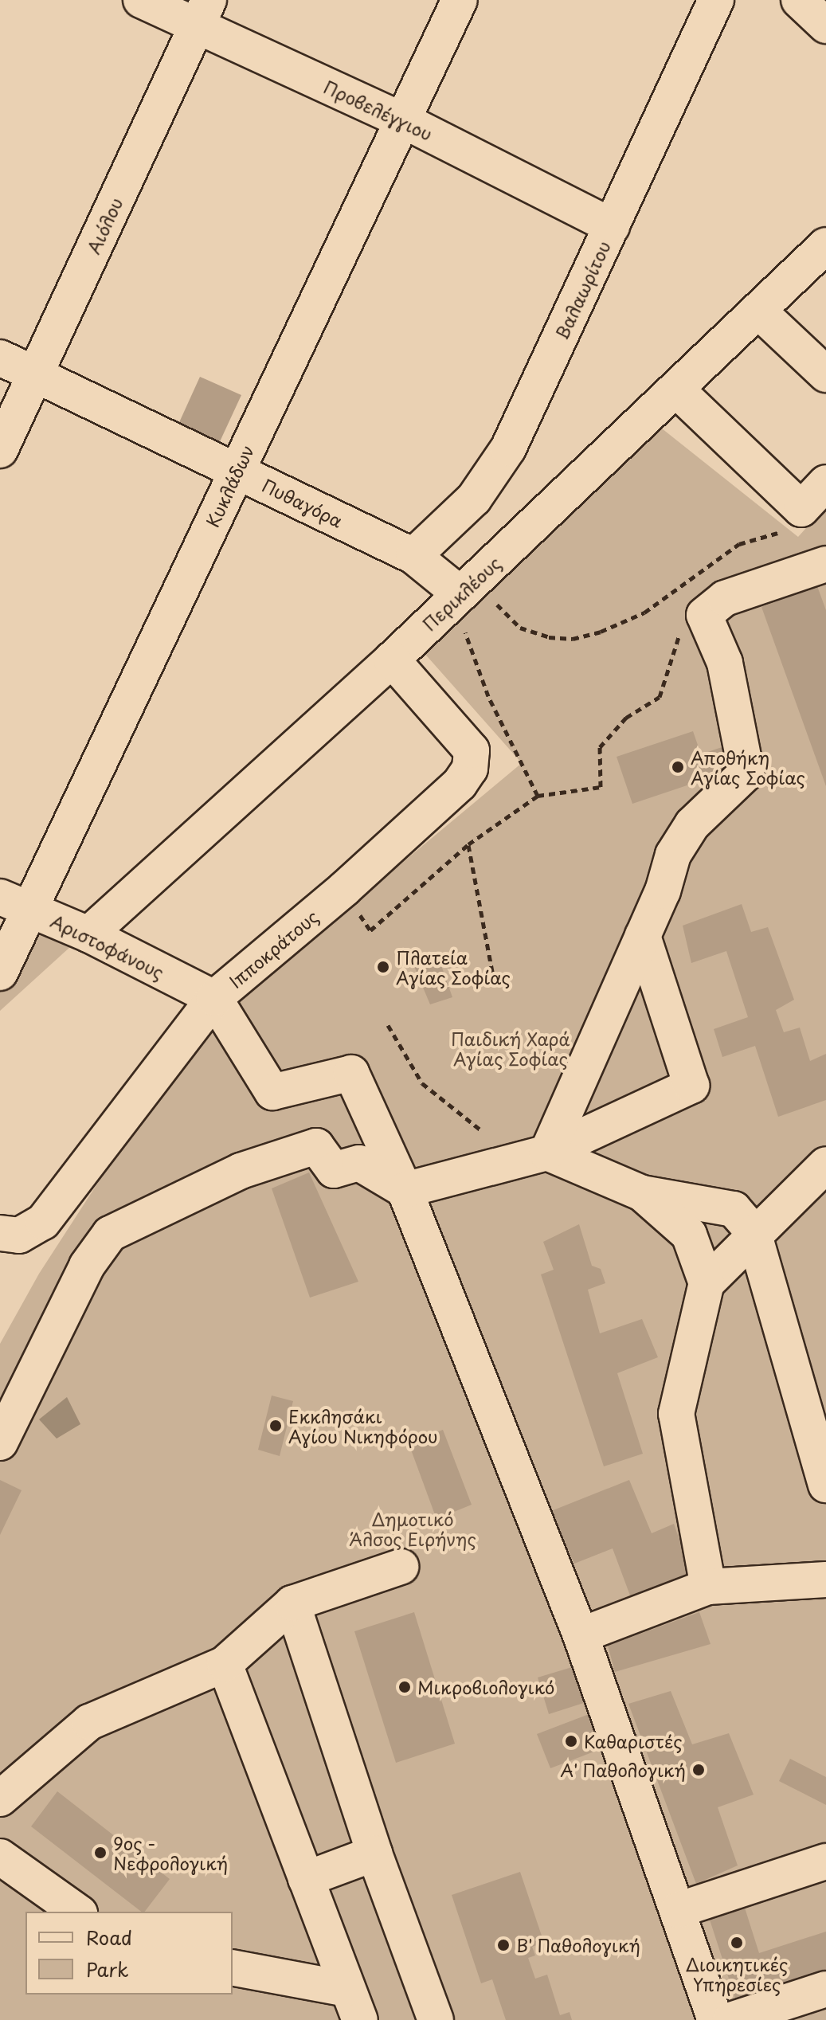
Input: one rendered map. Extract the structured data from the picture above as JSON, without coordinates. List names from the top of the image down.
{
  "streets": {
    "street": [
      "Προβελέγγιου",
      "Αιόλου",
      "Βαλαωρίτου",
      "Κυκλάδων",
      "Πυθαγόρα",
      "Περικλέους",
      "Αριστοφάνους",
      "Ιπποκράτους"
    ]
  },
  "crossings": [
    ["Προβελέγγιου", "Αιόλου"],
    ["Προβελέγγιου", "Βαλαωρίτου"],
    ["Προβελέγγιου", "Κυκλάδων"],
    ["Αιόλου", "Πυθαγόρα"],
    ["Βαλαωρίτου", "Πυθαγόρα"],
    ["Κυκλάδων", "Πυθαγόρα"],
    ["Κυκλάδων", "Αριστοφάνους"],
    ["Πυθαγόρα", "Περικλέους"],
    ["Περικλέους", "Αριστοφάνους"],
    ["Περικλέους", "Ιπποκράτους"],
    ["Αριστοφάνους", "Ιπποκράτους"]
  ],
  "parks": ["Παιδική Χαρά Αγίας Σοφίας", "Δημοτικό Άλσος Ειρήνης"],
  "places": [
    "Αποθήκη Αγίας Σοφίας",
    "Πλατεία Αγίας Σοφίας",
    "Εκκλησάκι Αγίου Νικηφόρου",
    "Μικροβιολογικό",
    "Καθαριστές",
    "Α' Παθολογική",
    "9ος - Νεφρολογική",
    "Διοικητικές Υπηρεσίες",
    "Β' Παθολογική"
  ],
  "legend": ["Road", "Park"]
}
